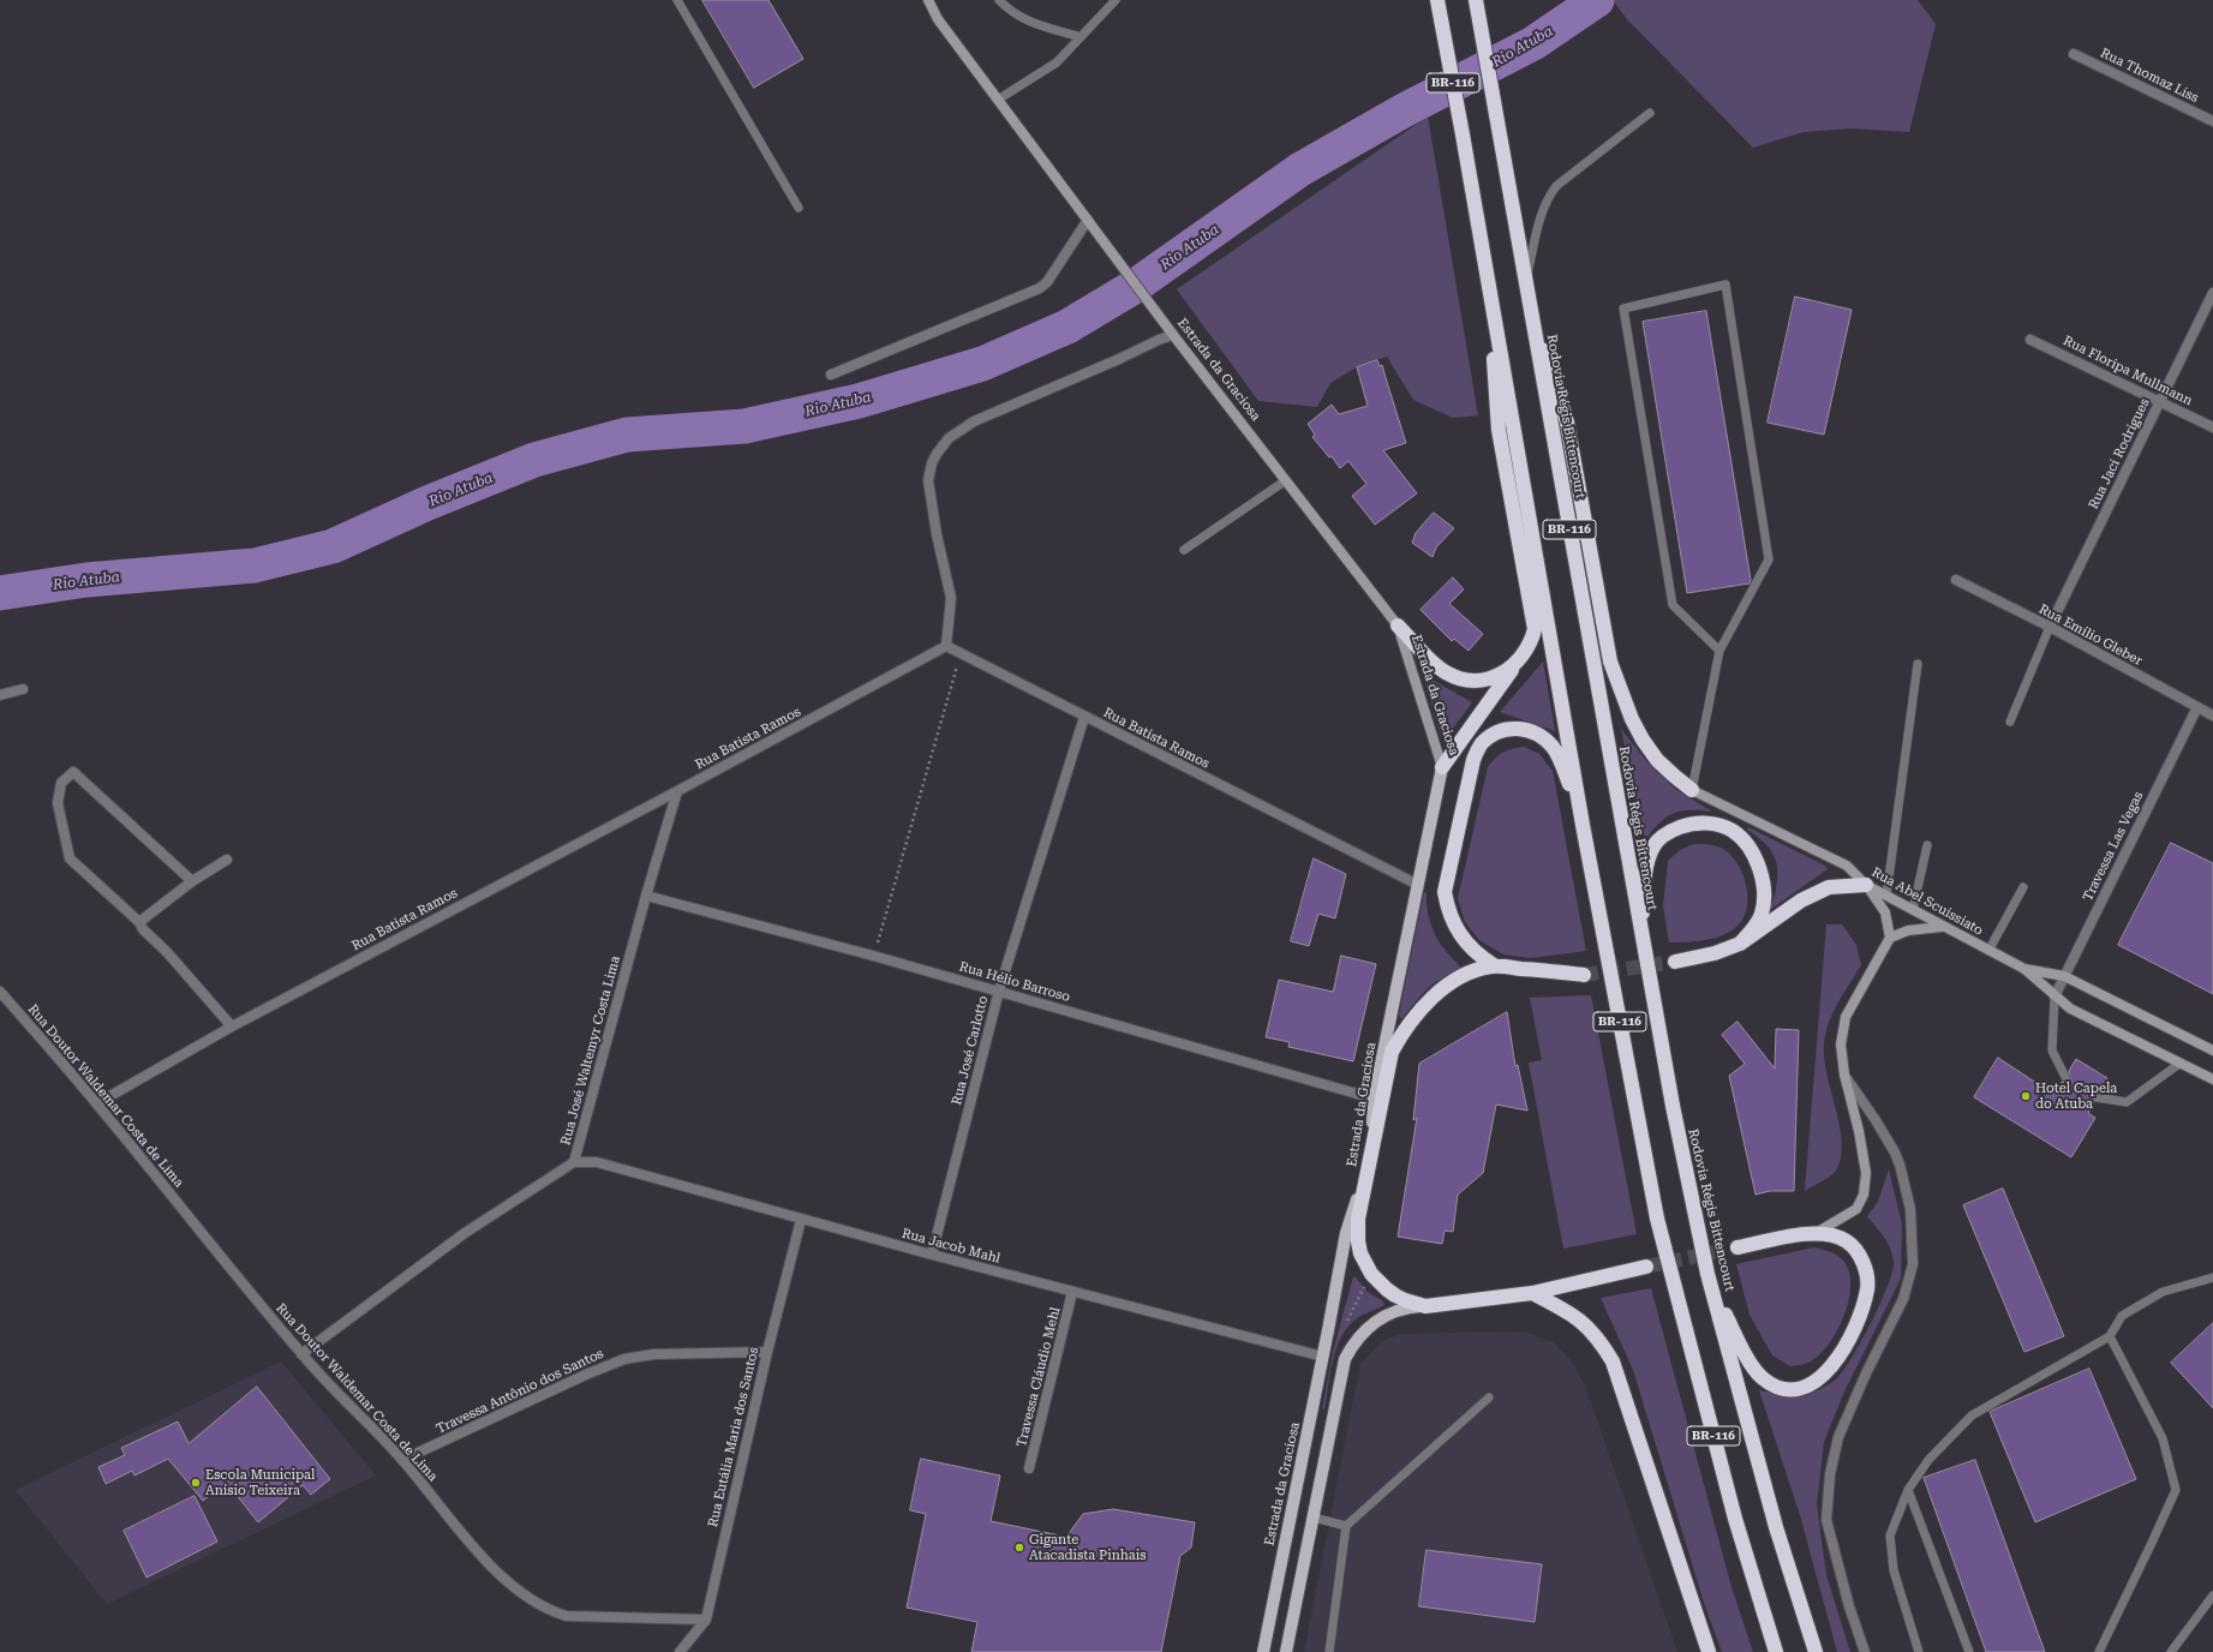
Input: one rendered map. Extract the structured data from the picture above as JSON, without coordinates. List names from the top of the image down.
{
  "streets": {
    "highway": ["BR-116", "Rodovia Régis Bittencourt"],
    "main road": ["Estrada da Graciosa", "Rua Abel Scuissiato"],
    "street": [
      "Rua Thomaz Liss",
      "Rua Floripa Mullmann",
      "Rua Jaci Rodrigues",
      "Rua Emílio Gleber",
      "Rua Batista Ramos",
      "Travessa Las Vegas",
      "Rua Hélio Barroso",
      "Rua José Waltemyr Costa Lima",
      "Rua José Carlotto",
      "Rua Doutor Waldemar Costa de Lima",
      "Rua Jacob Mahl",
      "Travessa Cláudio Mehl",
      "Travessa Antônio dos Santos",
      "Rua Eutália Maria dos Santos"
    ]
  },
  "crossings": [
    ["Estrada da Graciosa", "Rua Batista Ramos"],
    ["Estrada da Graciosa", "Rua Hélio Barroso"],
    ["Estrada da Graciosa", "Rua Jacob Mahl"],
    ["Rua Floripa Mullmann", "Rua Jaci Rodrigues"],
    ["Rua Jaci Rodrigues", "Rua Emílio Gleber"],
    ["Rua Emílio Gleber", "Travessa Las Vegas"],
    ["Rua Batista Ramos", "Rua José Waltemyr Costa Lima"],
    ["Rua Batista Ramos", "Rua José Carlotto"],
    ["Rua Batista Ramos", "Rua Doutor Waldemar Costa de Lima"],
    ["Travessa Las Vegas", "Rua Abel Scuissiato"],
    ["Rua Hélio Barroso", "Rua José Waltemyr Costa Lima"],
    ["Rua Hélio Barroso", "Rua José Carlotto"],
    ["Rua José Waltemyr Costa Lima", "Rua Doutor Waldemar Costa de Lima"],
    ["Rua José Waltemyr Costa Lima", "Rua Jacob Mahl"],
    ["Rua José Carlotto", "Rua Jacob Mahl"],
    ["Rua Doutor Waldemar Costa de Lima", "Travessa Antônio dos Santos"],
    ["Rua Doutor Waldemar Costa de Lima", "Rua Eutália Maria dos Santos"],
    ["Rua Jacob Mahl", "Travessa Cláudio Mehl"],
    ["Rua Jacob Mahl", "Rua Eutália Maria dos Santos"],
    ["Travessa Antônio dos Santos", "Rua Eutália Maria dos Santos"]
  ],
  "water": ["Rio Atuba"],
  "places": ["Hotel Capela do Atuba", "Escola Municipal Anísio Teixeira", "Gigante Atacadista Pinhais"]
}
